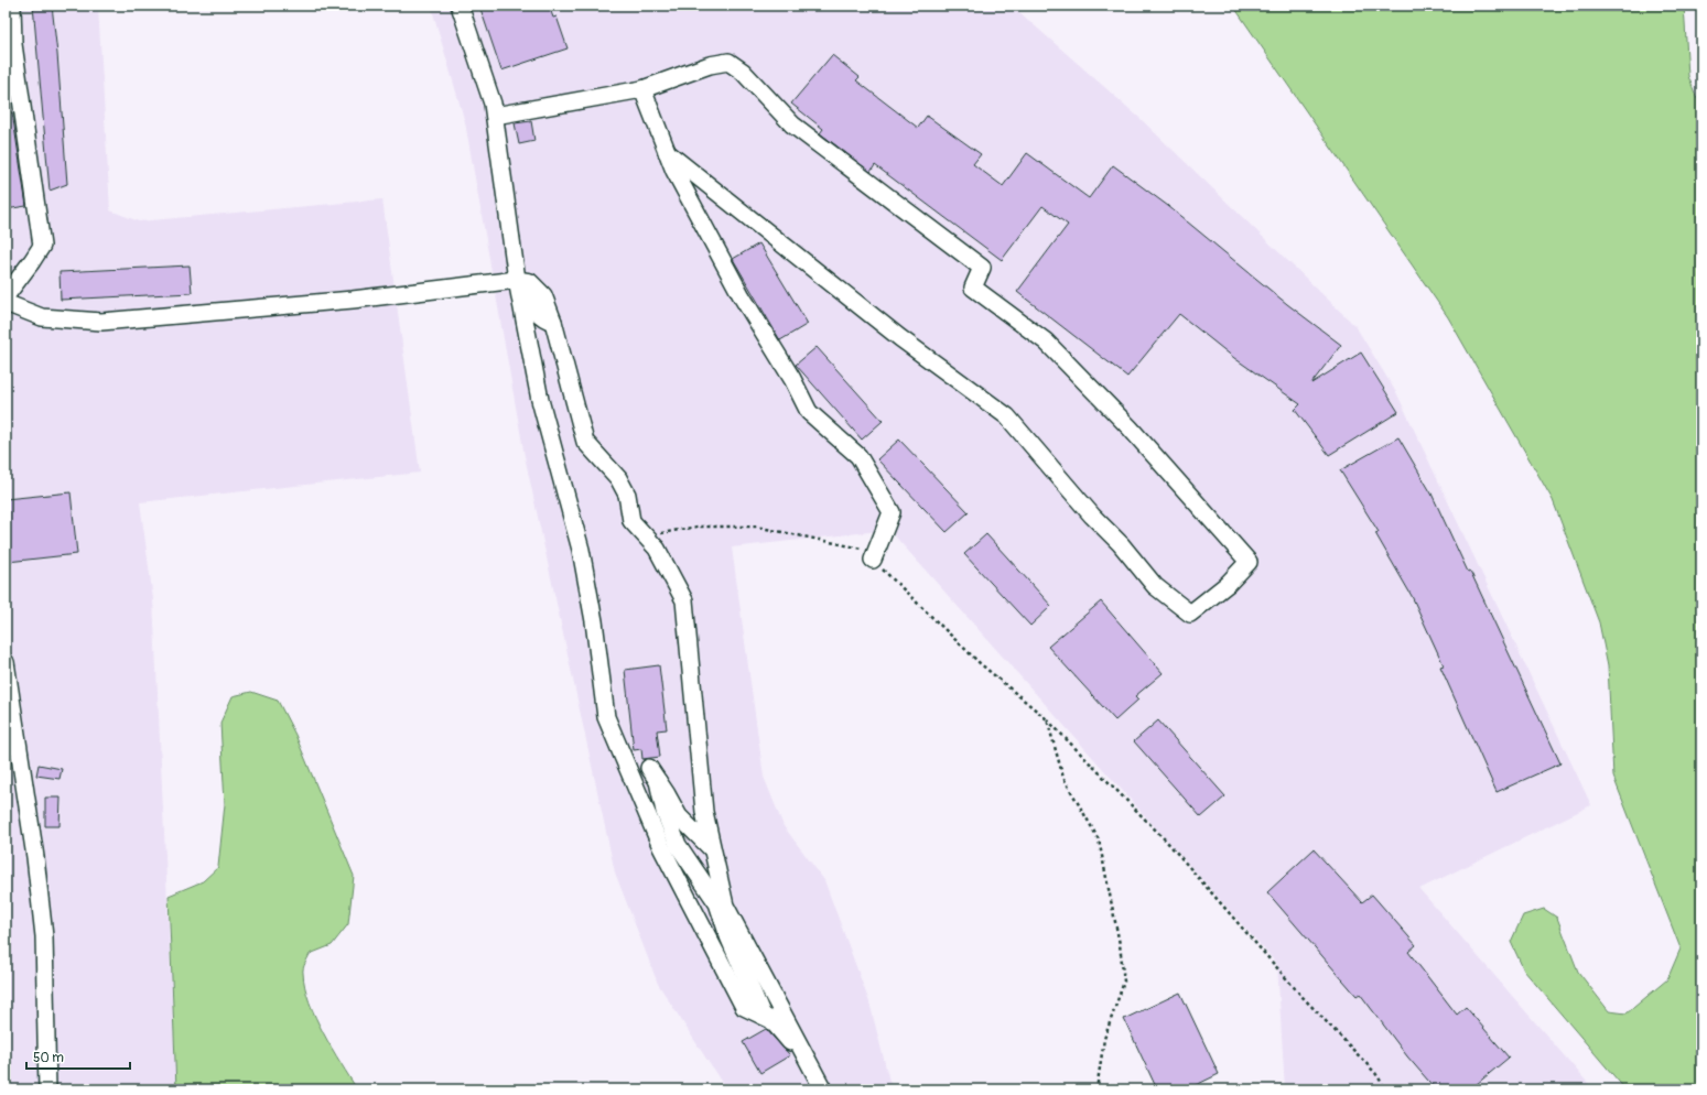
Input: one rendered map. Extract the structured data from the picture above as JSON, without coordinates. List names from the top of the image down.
{
  "scale_bar": "50 m"
}
